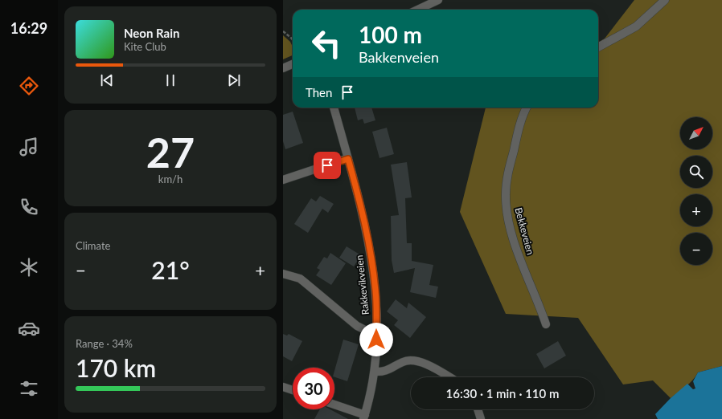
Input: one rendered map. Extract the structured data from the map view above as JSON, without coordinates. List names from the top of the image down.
{
  "streets": {
    "street": ["Bekkeveien", "Rakkevikveien"]
  },
  "north": "top right",
  "page": {
    "tabs": "16:29",
    "turn": ["100 m", "Bakkenveien"],
    "song": ["Neon Rain", "Kite Club"],
    "then": "Then",
    "tile": [
      ["27", "km/h"],
      "Climate",
      ["Range · 34%", "170 km"]
    ],
    "map_buttons": ["+", "−"],
    "heat": ["−", "21°", "+"],
    "limit": "30",
    "trip": "16:30 · 1 min · 110 m"
  }
}
